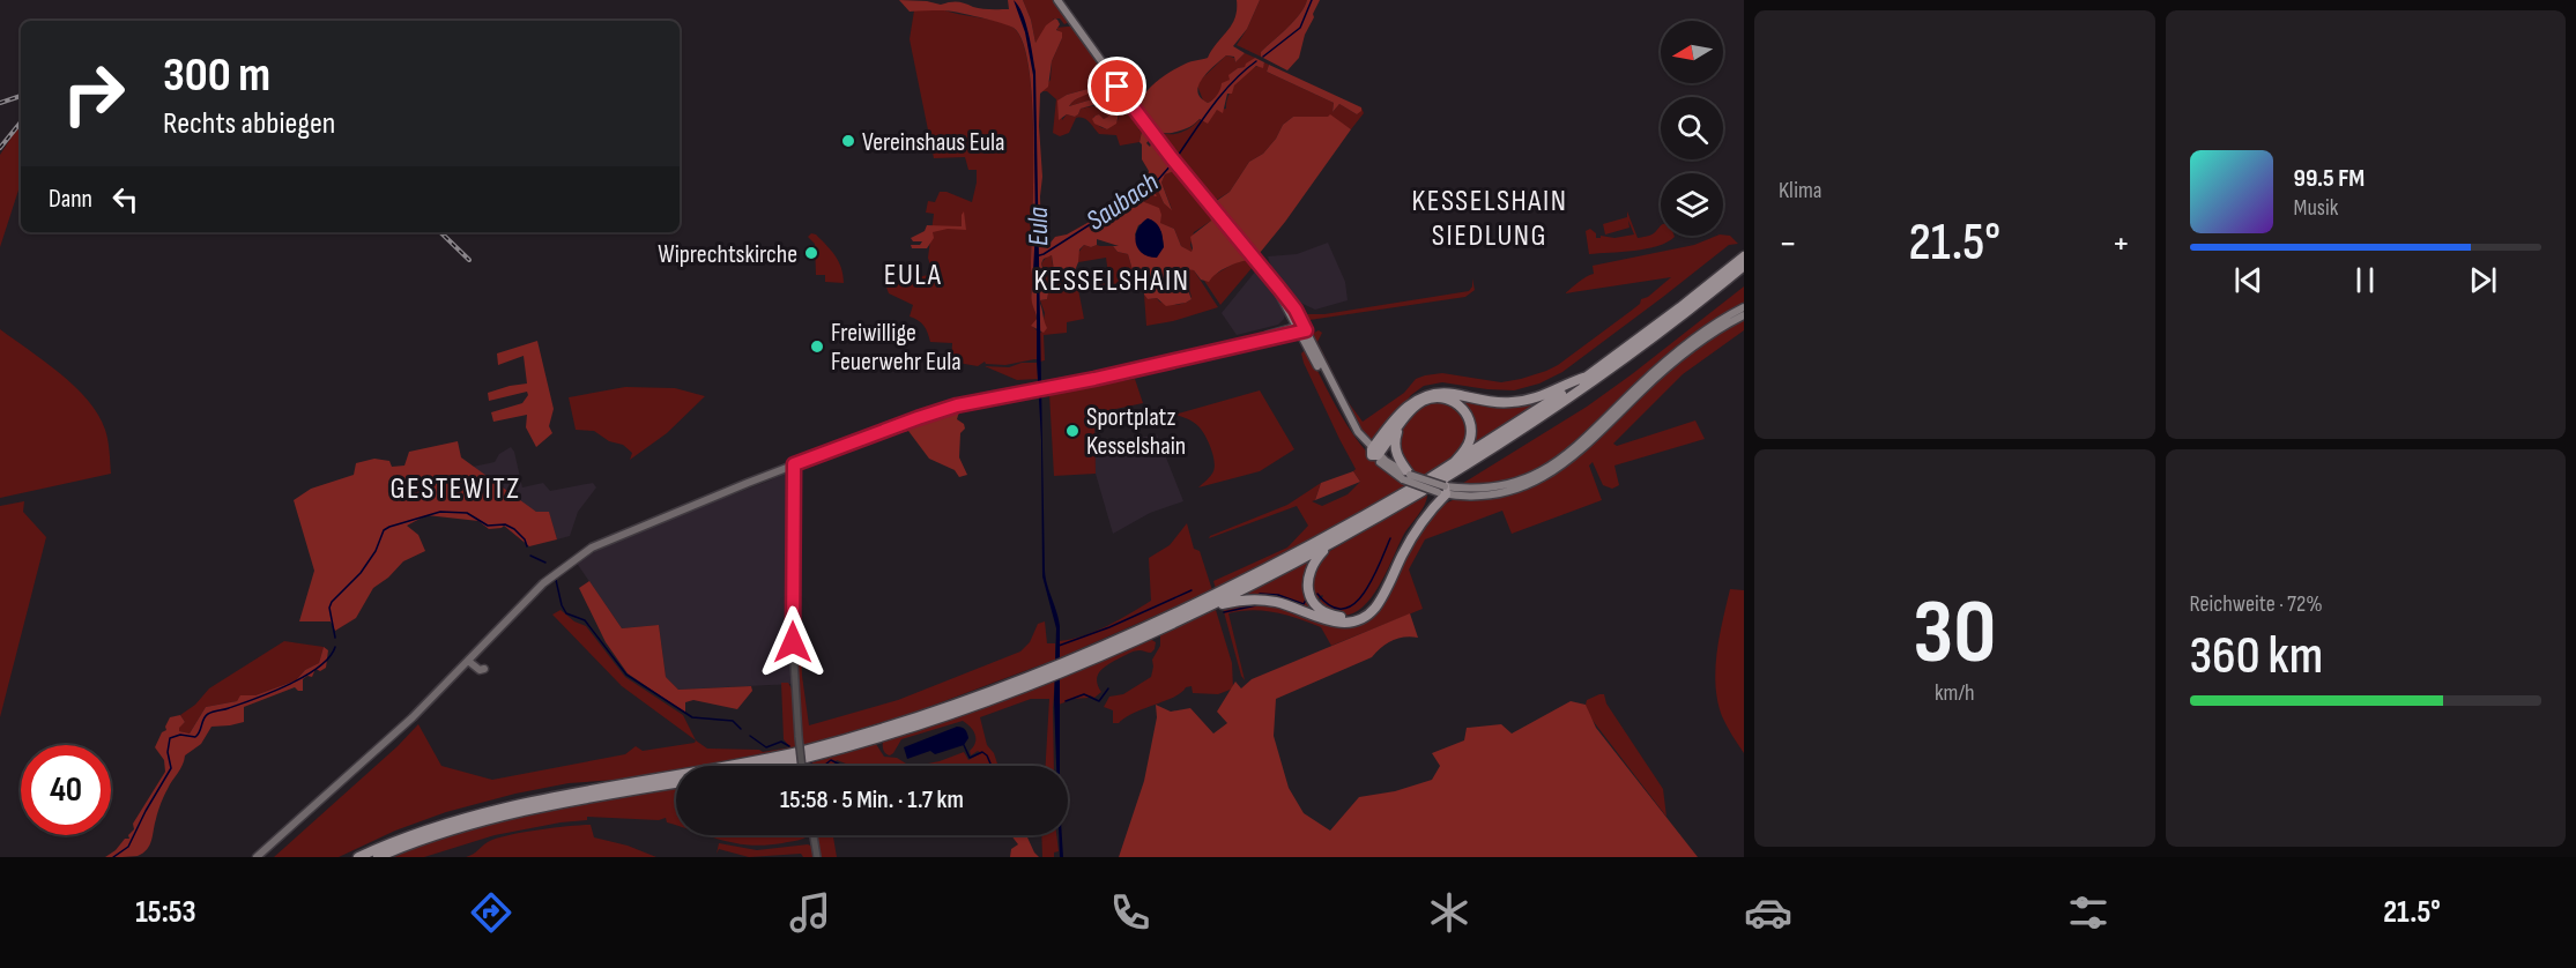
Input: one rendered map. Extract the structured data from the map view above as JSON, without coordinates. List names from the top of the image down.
{
  "districts": [
    "KESSELSHAIN SIEDLUNG",
    "EULA",
    "KESSELSHAIN",
    "GESTEWITZ"
  ],
  "water": ["Saubach", "Eula"],
  "places": [
    "Vereinshaus Eula",
    "Wiprechtskirche",
    "Freiwillige Feuerwehr Eula",
    "Sportplatz Kesselshain"
  ],
  "north": "left",
  "page": {
    "tile": [
      "Klima",
      ["30", "km/h"],
      ["Reichweite · 72%", "360 km"]
    ],
    "turn": ["300 m", "Rechts abbiegen"],
    "song": ["99.5 FM", "Musik"],
    "then": "Dann",
    "heat": ["−", "21.5°", "+"],
    "limit": "40",
    "trip": "15:58 · 5 Min. · 1.7 km",
    "tabs": ["15:53", "21.5°"]
  }
}
